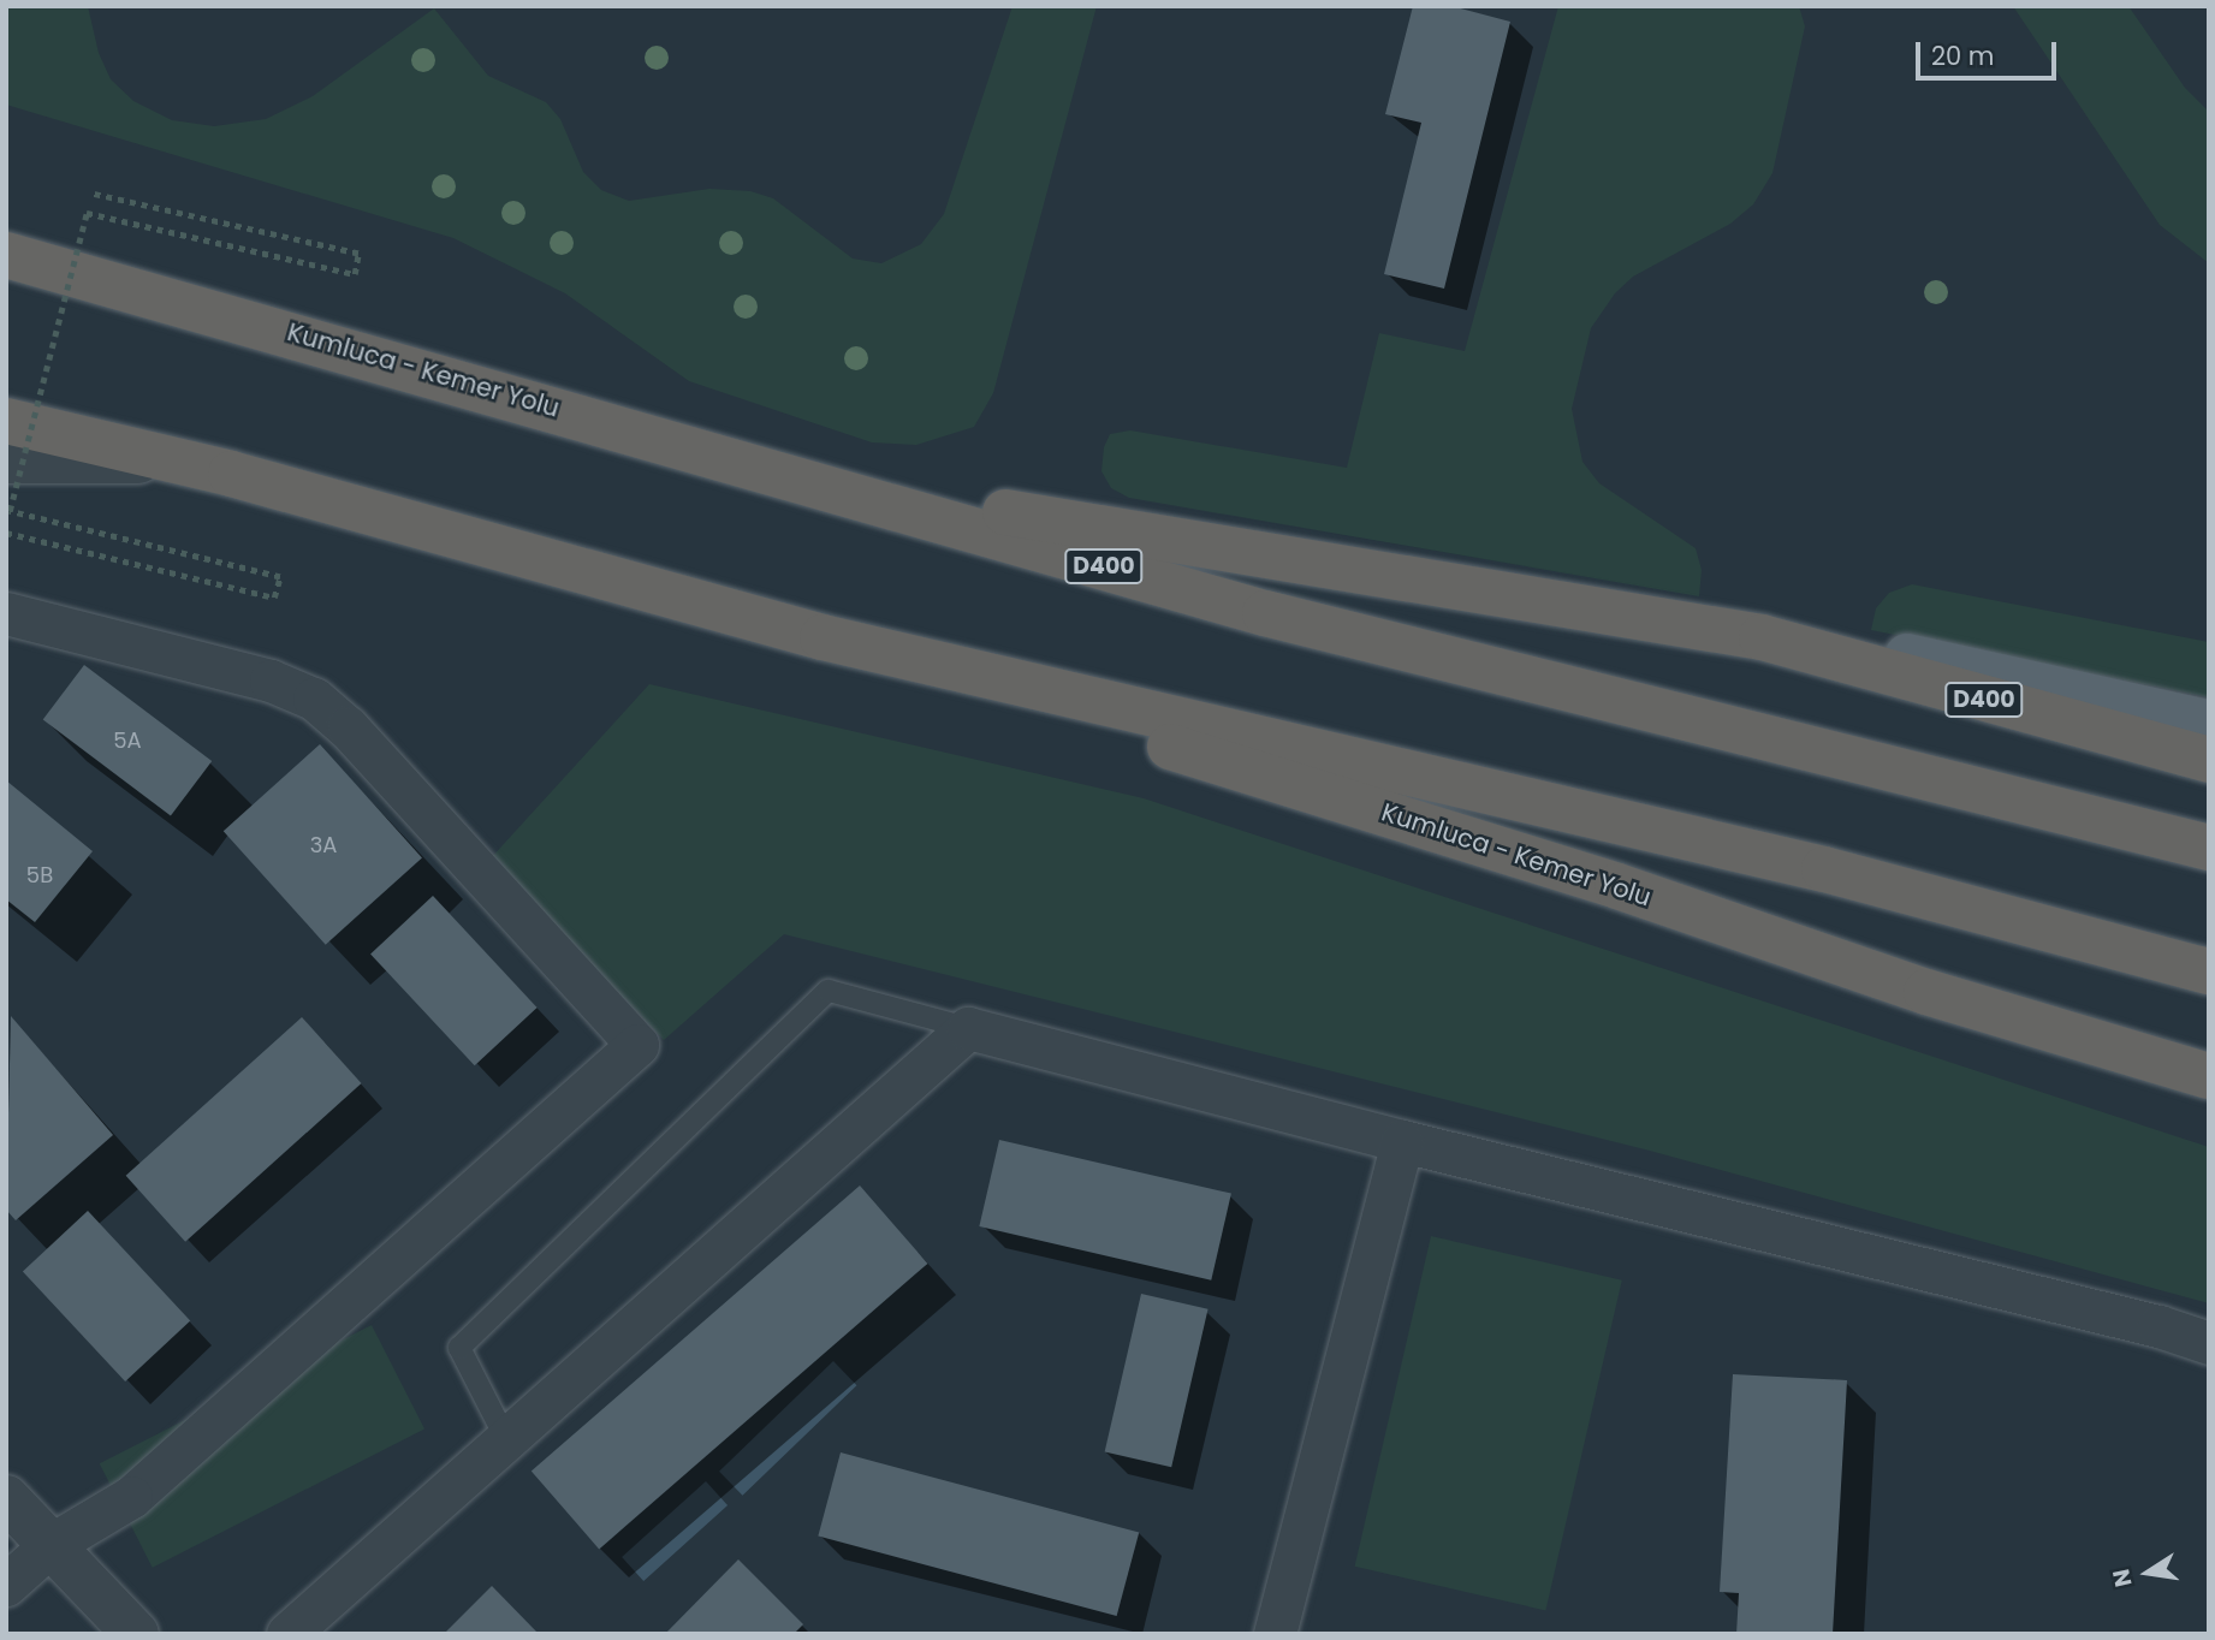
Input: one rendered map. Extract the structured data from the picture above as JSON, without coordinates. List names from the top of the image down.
{
  "streets": {
    "highway": ["Kumluca - Kemer Yolu", "D400"]
  },
  "house_numbers": ["5A", "3A", "5B"],
  "scale_bar": "20 m",
  "north": "left"
}
